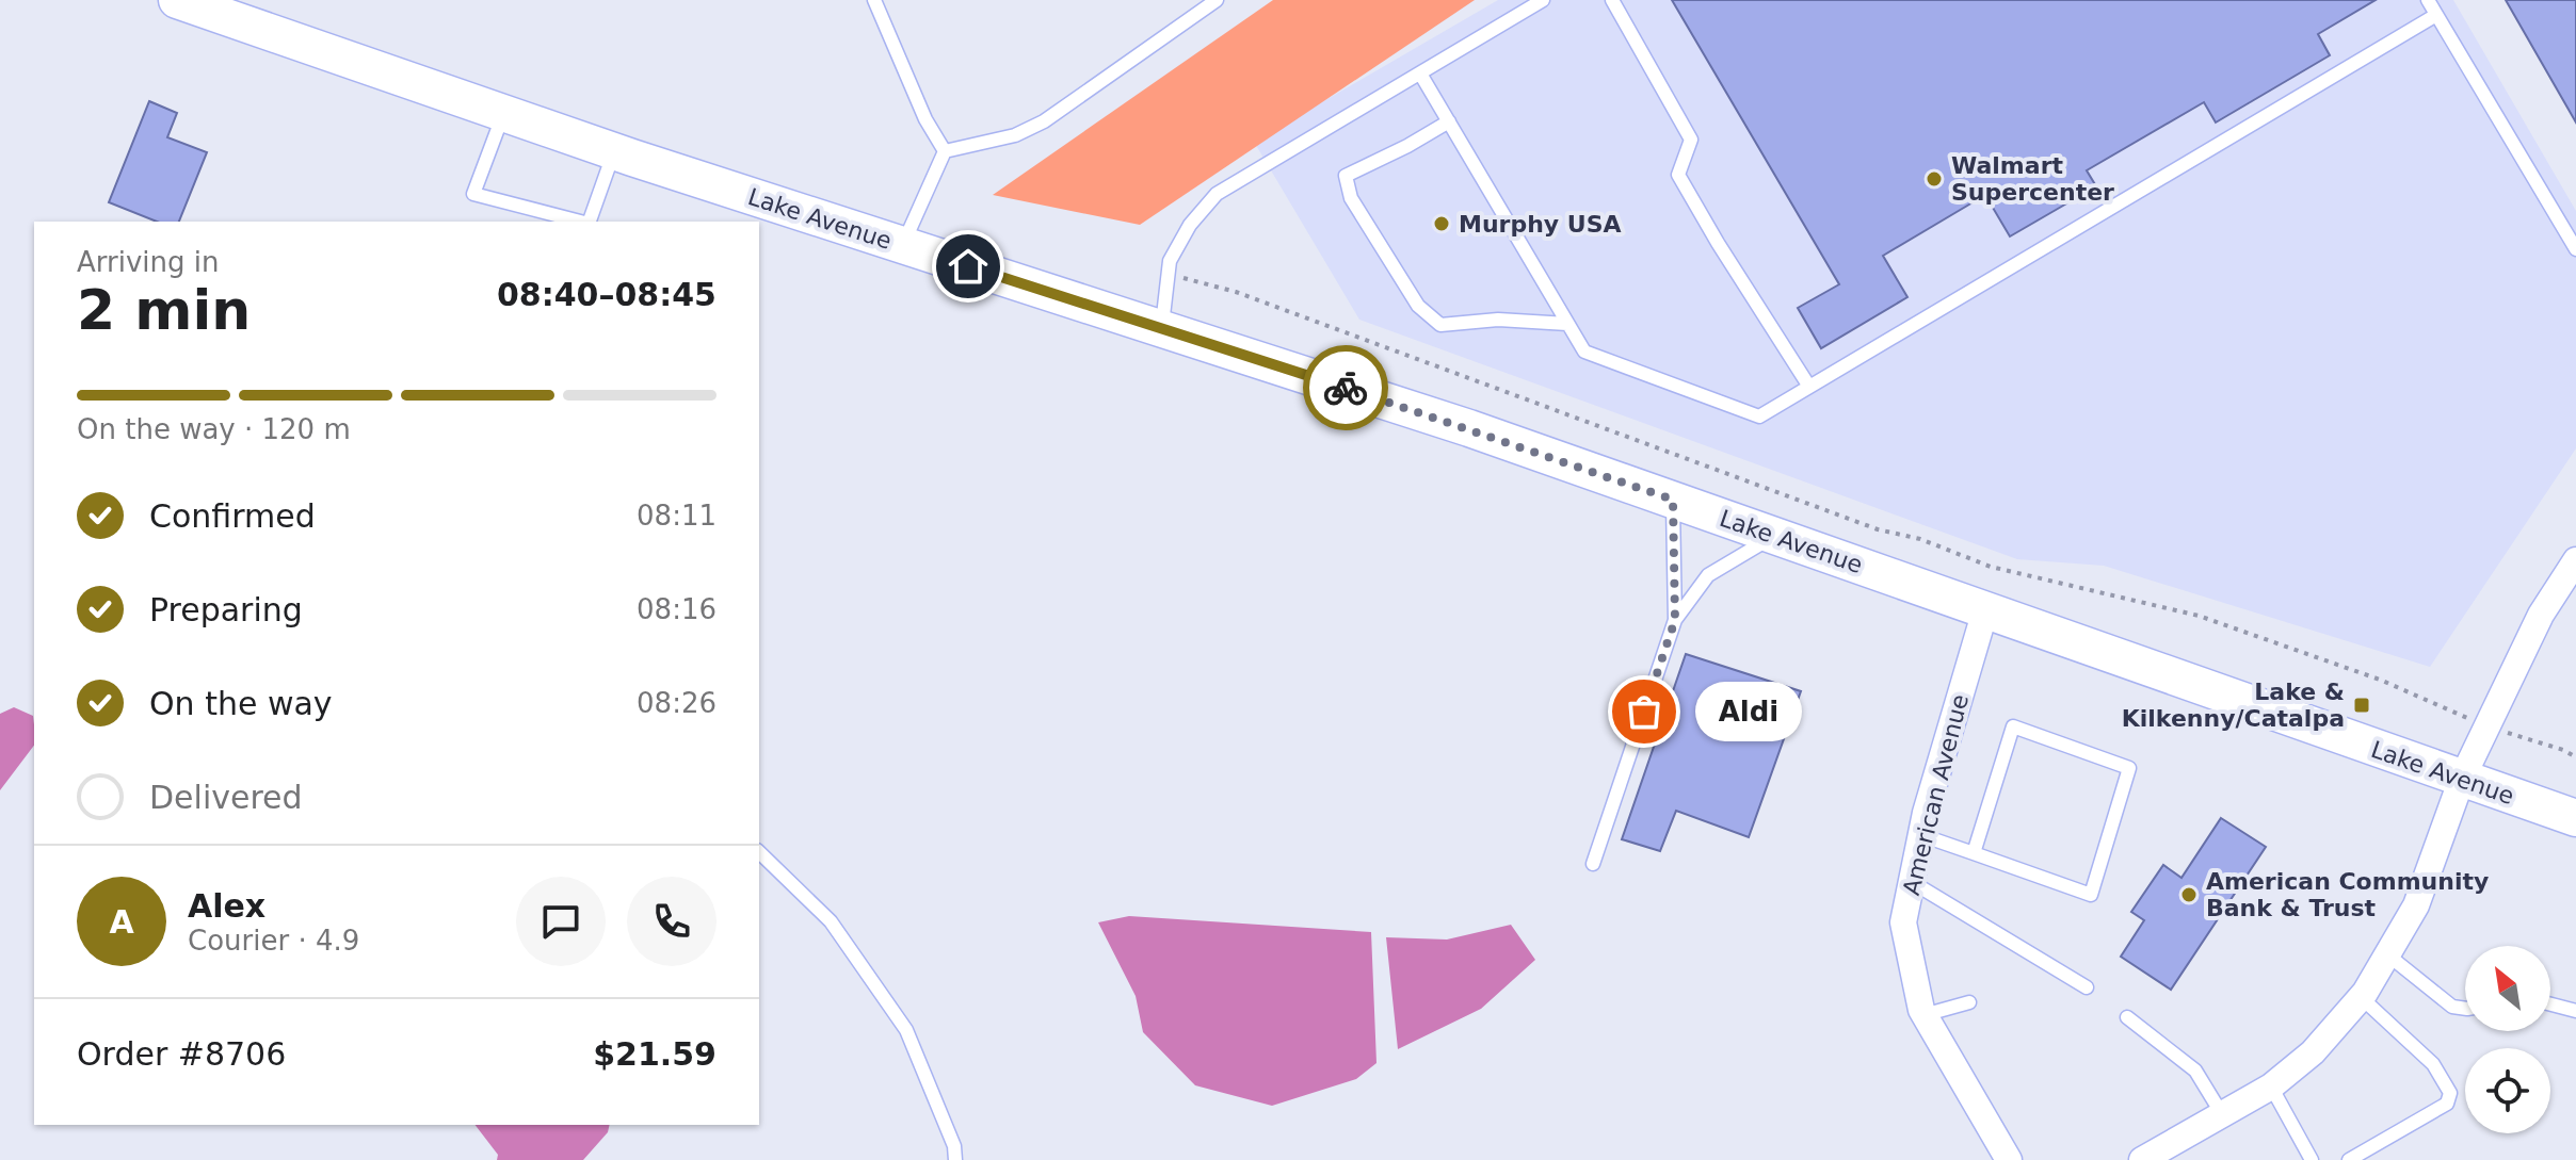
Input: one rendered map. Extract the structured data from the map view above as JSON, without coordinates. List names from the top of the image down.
{
  "streets": {
    "street": ["Lake Avenue", "American Avenue"]
  },
  "crossings": [
    ["Lake Avenue", "American Avenue"]
  ],
  "places": {
    "other": [
      "Walmart Supercenter",
      "Murphy USA",
      "Aldi",
      "American Community Bank & Trust"
    ],
    "transit": ["Lake & Kilkenny/Catalpa"]
  },
  "north": "top left",
  "page": {
    "heading": ["2 min", "Arriving in", "08:40–08:45"],
    "panel": [
      "Alex",
      "Courier · 4.9",
      "Order #8706",
      "$21.59"
    ],
    "bar": "On the way · 120 m",
    "list": [
      ["Confirmed", "08:11"],
      ["Preparing", "08:16"],
      ["On the way", "08:26"],
      "Delivered"
    ],
    "bubble": "Aldi",
    "round": "A"
  }
}
